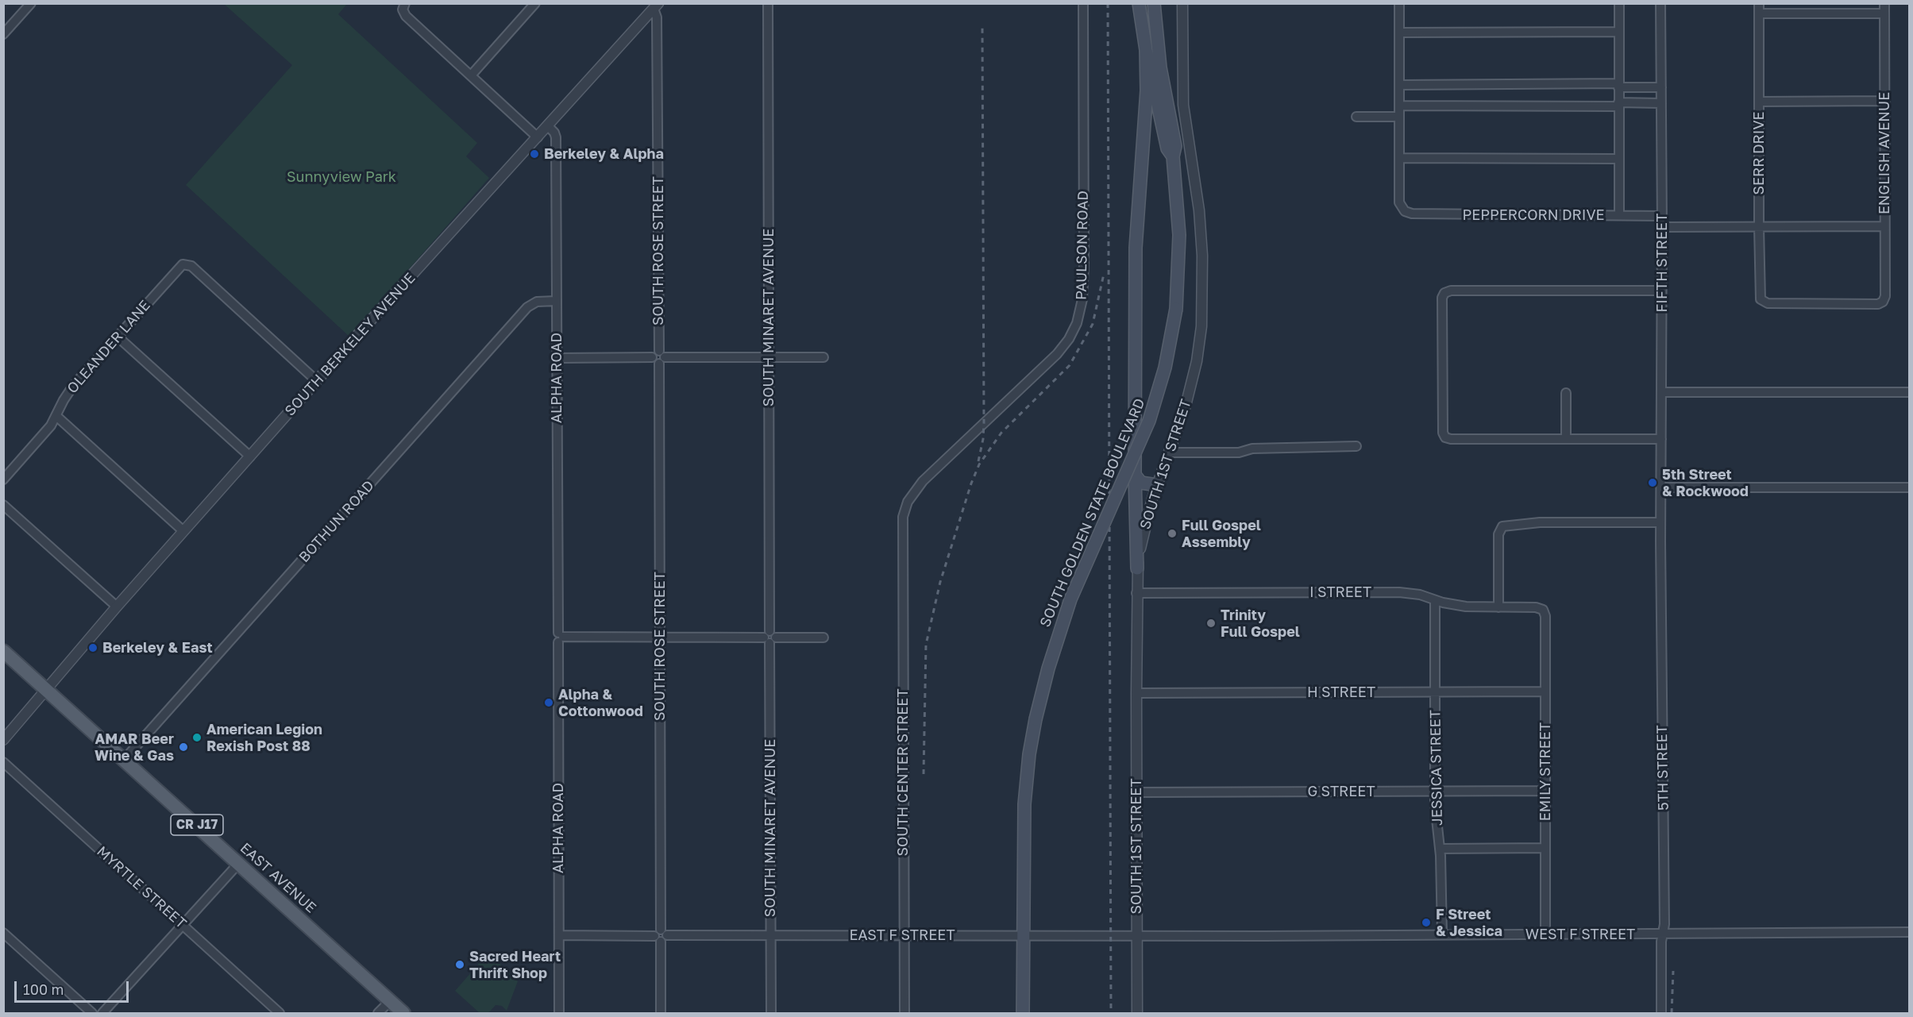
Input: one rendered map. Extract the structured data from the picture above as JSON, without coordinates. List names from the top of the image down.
{
  "streets": {
    "main road": ["SOUTH GOLDEN STATE BOULEVARD", "CR J17", "EAST AVENUE"],
    "street": [
      "SERR DRIVE",
      "ENGLISH AVENUE",
      "PEPPERCORN DRIVE",
      "PAULSON ROAD",
      "SOUTH ROSE STREET",
      "FIFTH STREET",
      "SOUTH MINARET AVENUE",
      "SOUTH BERKELEY AVENUE",
      "OLEANDER LANE",
      "ALPHA ROAD",
      "SOUTH 1ST STREET",
      "BOTHUN ROAD",
      "I STREET",
      "H STREET",
      "JESSICA STREET",
      "5TH STREET",
      "EMILY STREET",
      "SOUTH CENTER STREET",
      "G STREET",
      "MYRTLE STREET",
      "WEST F STREET",
      "EAST F STREET"
    ]
  },
  "crossings": [
    ["SERR DRIVE", "ENGLISH AVENUE"],
    ["PEPPERCORN DRIVE", "FIFTH STREET"],
    ["PAULSON ROAD", "SOUTH CENTER STREET"],
    ["SOUTH ROSE STREET", "SOUTH BERKELEY AVENUE"],
    ["SOUTH ROSE STREET", "EAST F STREET"],
    ["FIFTH STREET", "5TH STREET"],
    ["SOUTH MINARET AVENUE", "EAST F STREET"],
    ["SOUTH BERKELEY AVENUE", "OLEANDER LANE"],
    ["SOUTH BERKELEY AVENUE", "ALPHA ROAD"],
    ["SOUTH BERKELEY AVENUE", "EAST AVENUE"],
    ["ALPHA ROAD", "BOTHUN ROAD"],
    ["ALPHA ROAD", "EAST F STREET"],
    ["SOUTH 1ST STREET", "I STREET"],
    ["SOUTH 1ST STREET", "H STREET"],
    ["SOUTH 1ST STREET", "G STREET"],
    ["SOUTH 1ST STREET", "WEST F STREET"],
    ["SOUTH 1ST STREET", "EAST F STREET"],
    ["SOUTH GOLDEN STATE BOULEVARD", "EAST F STREET"],
    ["BOTHUN ROAD", "EAST AVENUE"],
    ["I STREET", "JESSICA STREET"],
    ["I STREET", "EMILY STREET"],
    ["H STREET", "JESSICA STREET"],
    ["H STREET", "EMILY STREET"],
    ["JESSICA STREET", "G STREET"],
    ["JESSICA STREET", "WEST F STREET"],
    ["5TH STREET", "WEST F STREET"],
    ["EMILY STREET", "G STREET"],
    ["EMILY STREET", "WEST F STREET"],
    ["SOUTH CENTER STREET", "EAST F STREET"],
    ["WEST F STREET", "EAST F STREET"]
  ],
  "parks": ["Sunnyview Park"],
  "places": [
    "Berkeley & Alpha",
    "5th Street & Rockwood",
    "Full Gospel Assembly",
    "Trinity Full Gospel",
    "Berkeley & East",
    "Alpha & Cottonwood",
    "American Legion Rexish Post 88",
    "AMAR Beer Wine & Gas",
    "F Street & Jessica",
    "Sacred Heart Thrift Shop"
  ],
  "scale_bar": "100 m"
}
